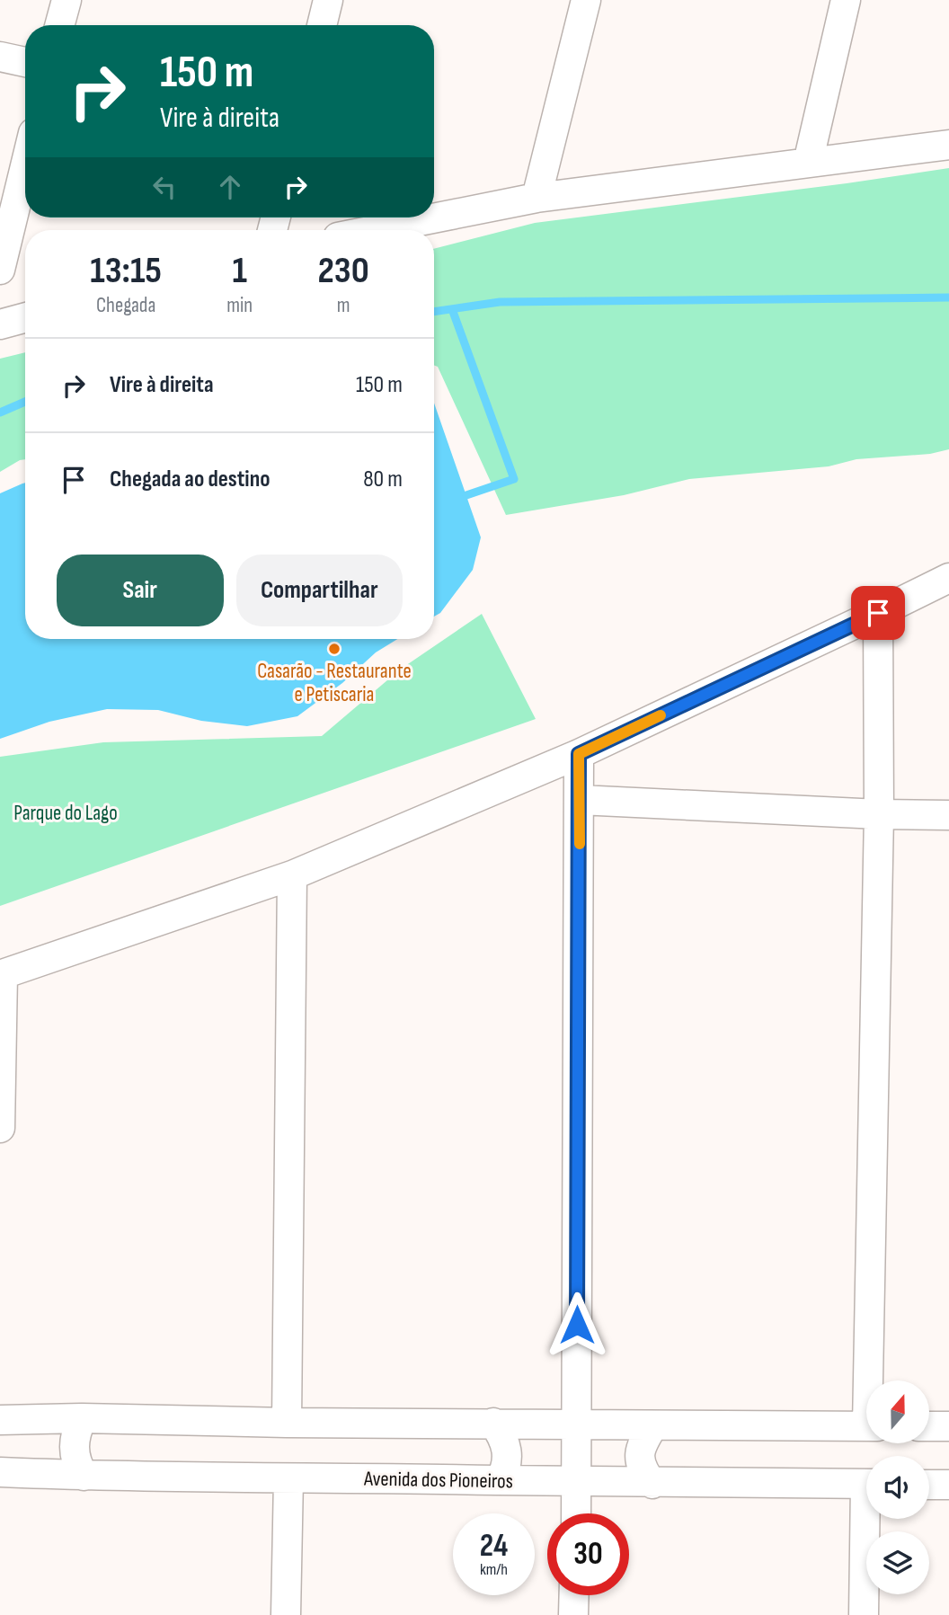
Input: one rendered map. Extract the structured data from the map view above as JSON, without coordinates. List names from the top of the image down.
{
  "streets": {
    "street": ["Avenida dos Pioneiros"]
  },
  "parks": ["Parque do Lago"],
  "places": ["Casarão - Restaurante e Petiscaria"],
  "north": "top",
  "page": {
    "turn": ["150 m", "Vire à direita"],
    "eta": [
      "13:15",
      "Chegada",
      "1",
      "min",
      "230",
      "m"
    ],
    "list": [
      {
        "name": "Vire à direita",
        "value": "150 m"
      },
      {
        "name": "Chegada ao destino",
        "value": "80 m"
      }
    ],
    "buttons": ["Sair", "Compartilhar"],
    "speed": "24 km/h",
    "limit": "30"
  }
}
